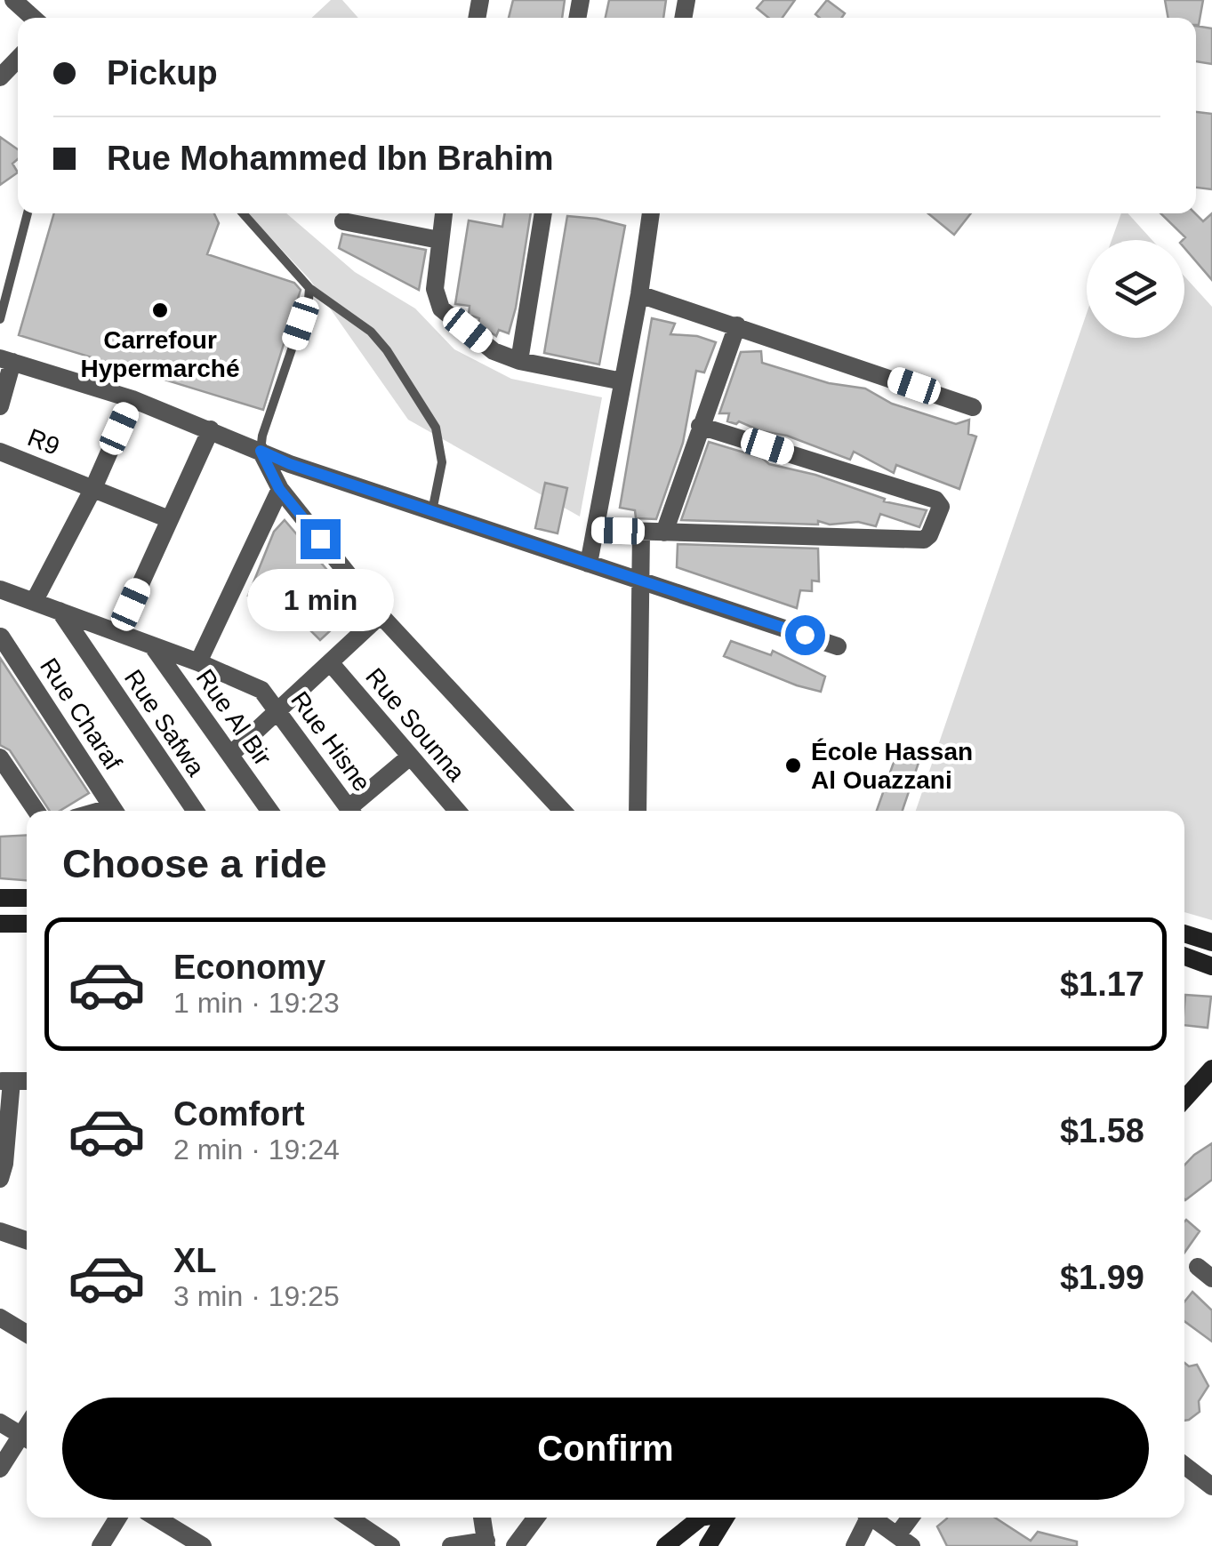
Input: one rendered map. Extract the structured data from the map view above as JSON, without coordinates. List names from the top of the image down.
{
  "streets": {
    "street": [
      "R9",
      "Rue Charaf",
      "Rue Al Bir",
      "Rue Safwa",
      "Rue Sounna",
      "Rue Hisne"
    ]
  },
  "crossings": [
    ["Rue Al Bir", "Rue Hisne"],
    ["Rue Safwa", "Rue Hisne"]
  ],
  "places": ["Carrefour Hypermarché", "École Hassan Al Ouazzani"],
  "page": {
    "banner": ["Pickup", "Rue Mohammed Ibn Brahim"],
    "bubble": "1 min",
    "heading": "Choose a ride",
    "list": [
      {
        "name": "Economy",
        "note": "1 min · 19:23",
        "value": "$1.17"
      },
      {
        "name": "Comfort",
        "note": "2 min · 19:24",
        "value": "$1.58"
      },
      {
        "name": "XL",
        "note": "3 min · 19:25",
        "value": "$1.99"
      }
    ],
    "buttons": "Confirm"
  }
}
